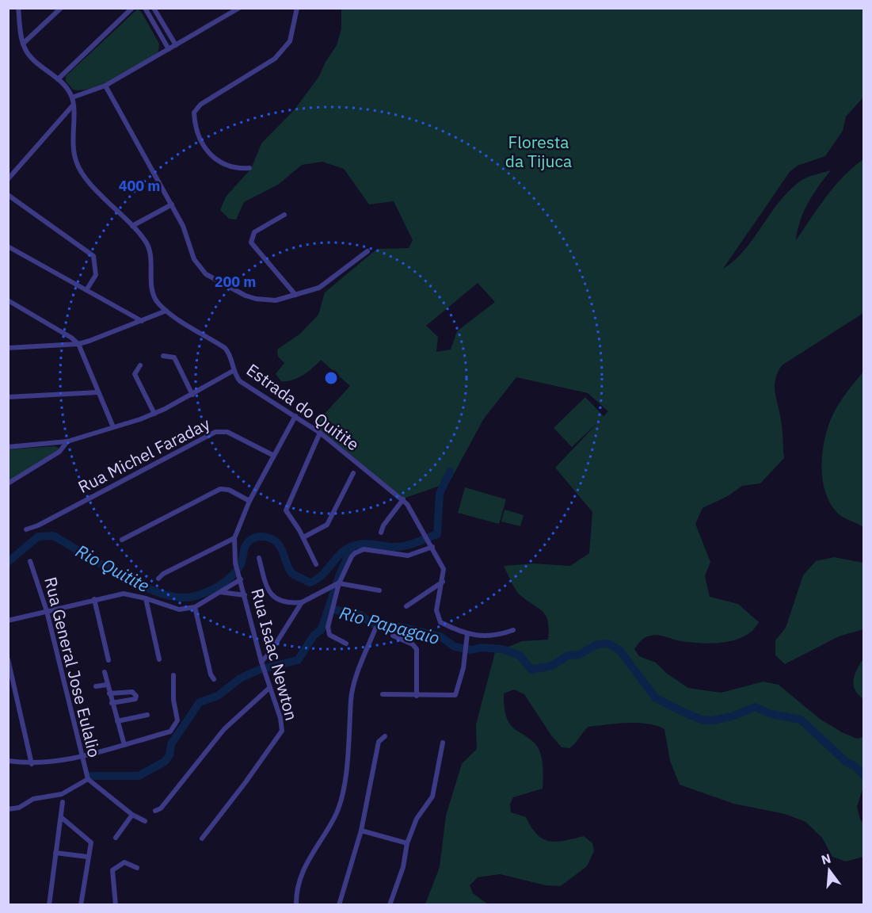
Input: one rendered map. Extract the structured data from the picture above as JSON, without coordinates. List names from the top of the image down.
{
  "streets": {
    "street": [
      "Estrada do Quitite",
      "Rua Michel Faraday",
      "Rua Isaac Newton",
      "Rua General Jose Eulalio"
    ]
  },
  "water": ["Rio Quitite", "Rio Papagaio"],
  "parks": ["Floresta da Tijuca"],
  "north": "top",
  "rings": ["400 m", "200 m"]
}
